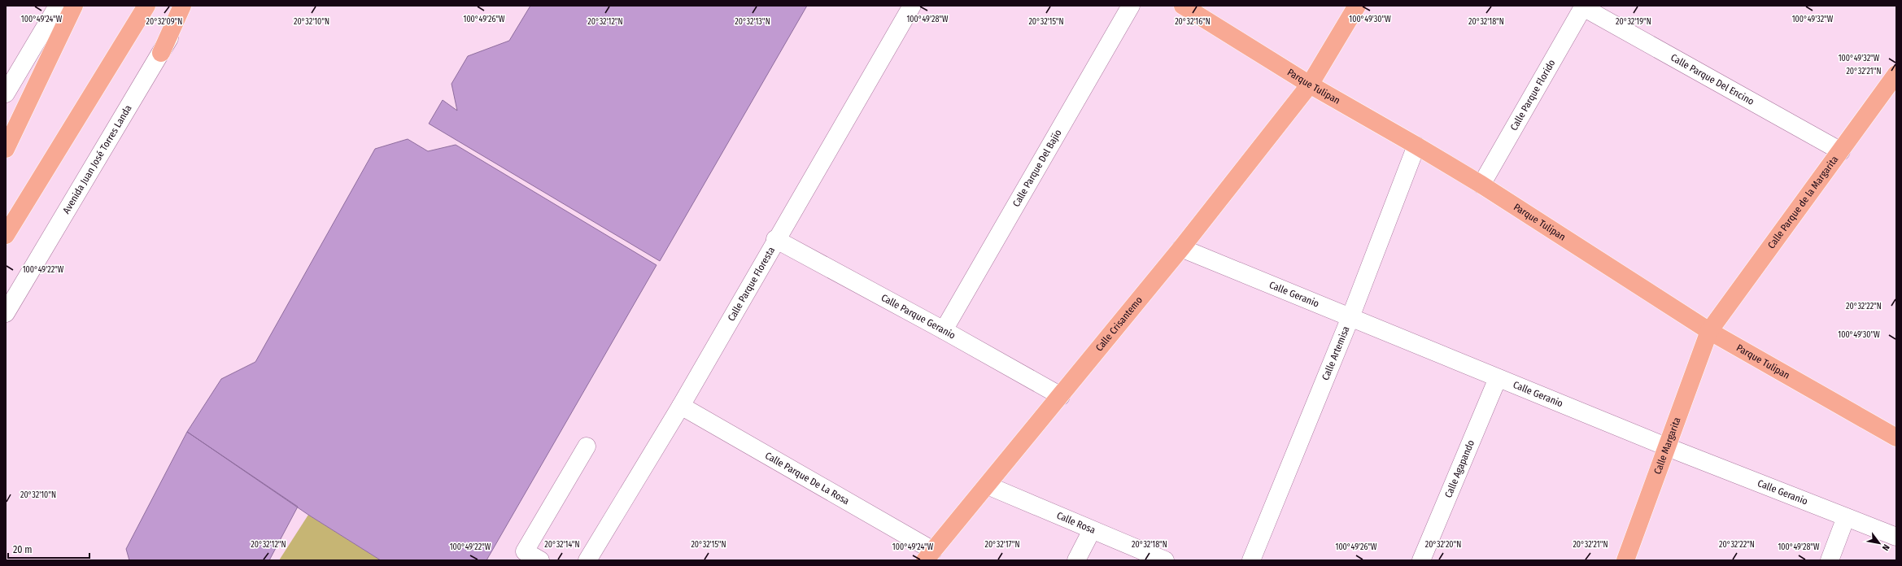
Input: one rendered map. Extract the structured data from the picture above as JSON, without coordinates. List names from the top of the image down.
{
  "streets": {
    "main road": [
      "Parque Tulipan",
      "Calle Parque de la Margarita",
      "Calle Crisantemo",
      "Calle Margarita"
    ],
    "street": [
      "Calle Parque Del Encino",
      "Calle Parque Florido",
      "Avenida Juan José Torres Landa",
      "Calle Parque Del Bajío",
      "Calle Parque Floresta",
      "Calle Geranio",
      "Calle Parque Geranio",
      "Calle Artemisa",
      "Calle Agapando",
      "Calle Parque De La Rosa",
      "Calle Rosa"
    ]
  },
  "crossings": [
    ["Calle Parque Del Encino", "Calle Parque Florido"],
    ["Calle Parque Del Encino", "Calle Parque de la Margarita"],
    ["Parque Tulipan", "Calle Parque Florido"],
    ["Parque Tulipan", "Calle Parque de la Margarita"],
    ["Parque Tulipan", "Calle Crisantemo"],
    ["Parque Tulipan", "Calle Artemisa"],
    ["Parque Tulipan", "Calle Margarita"],
    ["Calle Parque Del Bajío", "Calle Parque Geranio"],
    ["Calle Parque de la Margarita", "Calle Margarita"],
    ["Calle Parque Floresta", "Calle Parque Geranio"],
    ["Calle Parque Floresta", "Calle Parque De La Rosa"],
    ["Calle Geranio", "Calle Crisantemo"],
    ["Calle Geranio", "Calle Artemisa"],
    ["Calle Geranio", "Calle Margarita"],
    ["Calle Geranio", "Calle Agapando"],
    ["Calle Parque Geranio", "Calle Crisantemo"],
    ["Calle Crisantemo", "Calle Parque De La Rosa"],
    ["Calle Crisantemo", "Calle Rosa"]
  ],
  "scale_bar": "20 m",
  "north": "bottom right",
  "coordinates": [
    "100°49'26\"W",
    "100°49'24\"W",
    "100°49'28\"W",
    "100°49'30\"W",
    "100°49'32\"W",
    "20°32'09\"N",
    "20°32'10\"N",
    "20°32'12\"N",
    "20°32'13\"N",
    "20°32'15\"N",
    "20°32'16\"N",
    "20°32'18\"N",
    "20°32'19\"N",
    "20°32'21\"N",
    "100°49'22\"W",
    "20°32'22\"N",
    "20°32'14\"N",
    "20°32'17\"N",
    "20°32'20\"N"
  ]
}
